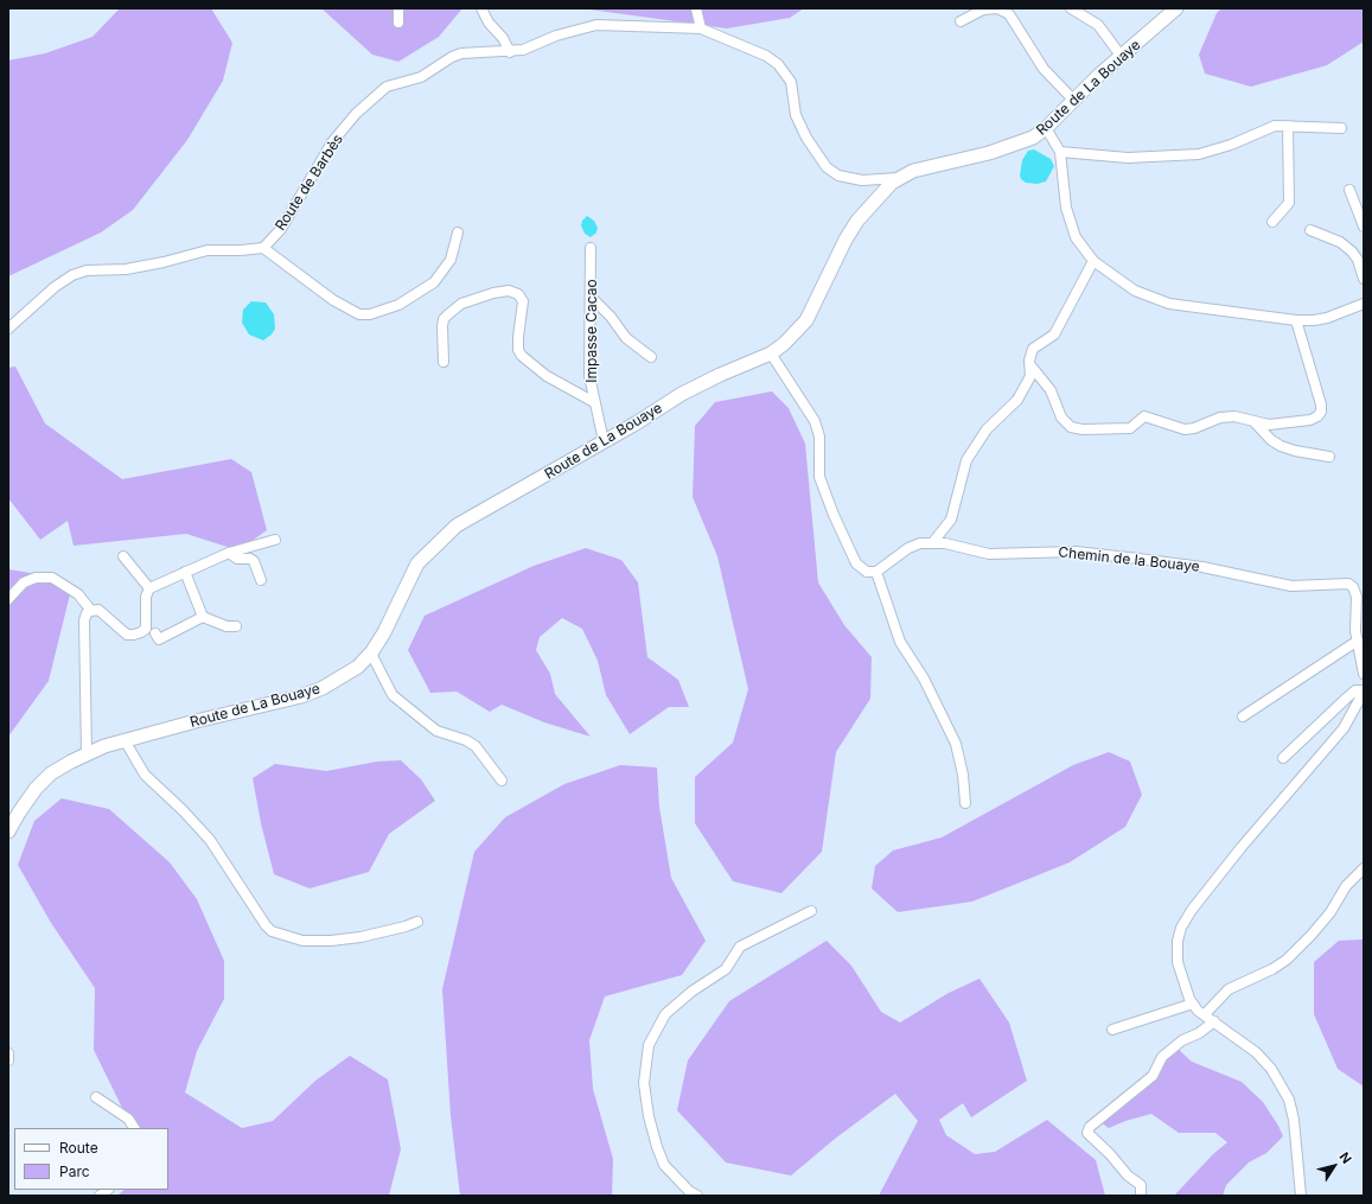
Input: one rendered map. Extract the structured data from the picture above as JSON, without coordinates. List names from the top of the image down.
{
  "streets": {
    "main road": ["Route de La Bouaye"],
    "street": ["Route de Barbès", "Impasse Cacao", "Chemin de la Bouaye"]
  },
  "crossings": [
    ["Route de La Bouaye", "Route de Barbès"],
    ["Route de La Bouaye", "Impasse Cacao"]
  ],
  "legend": ["Route", "Parc"],
  "north": "top right"
}
